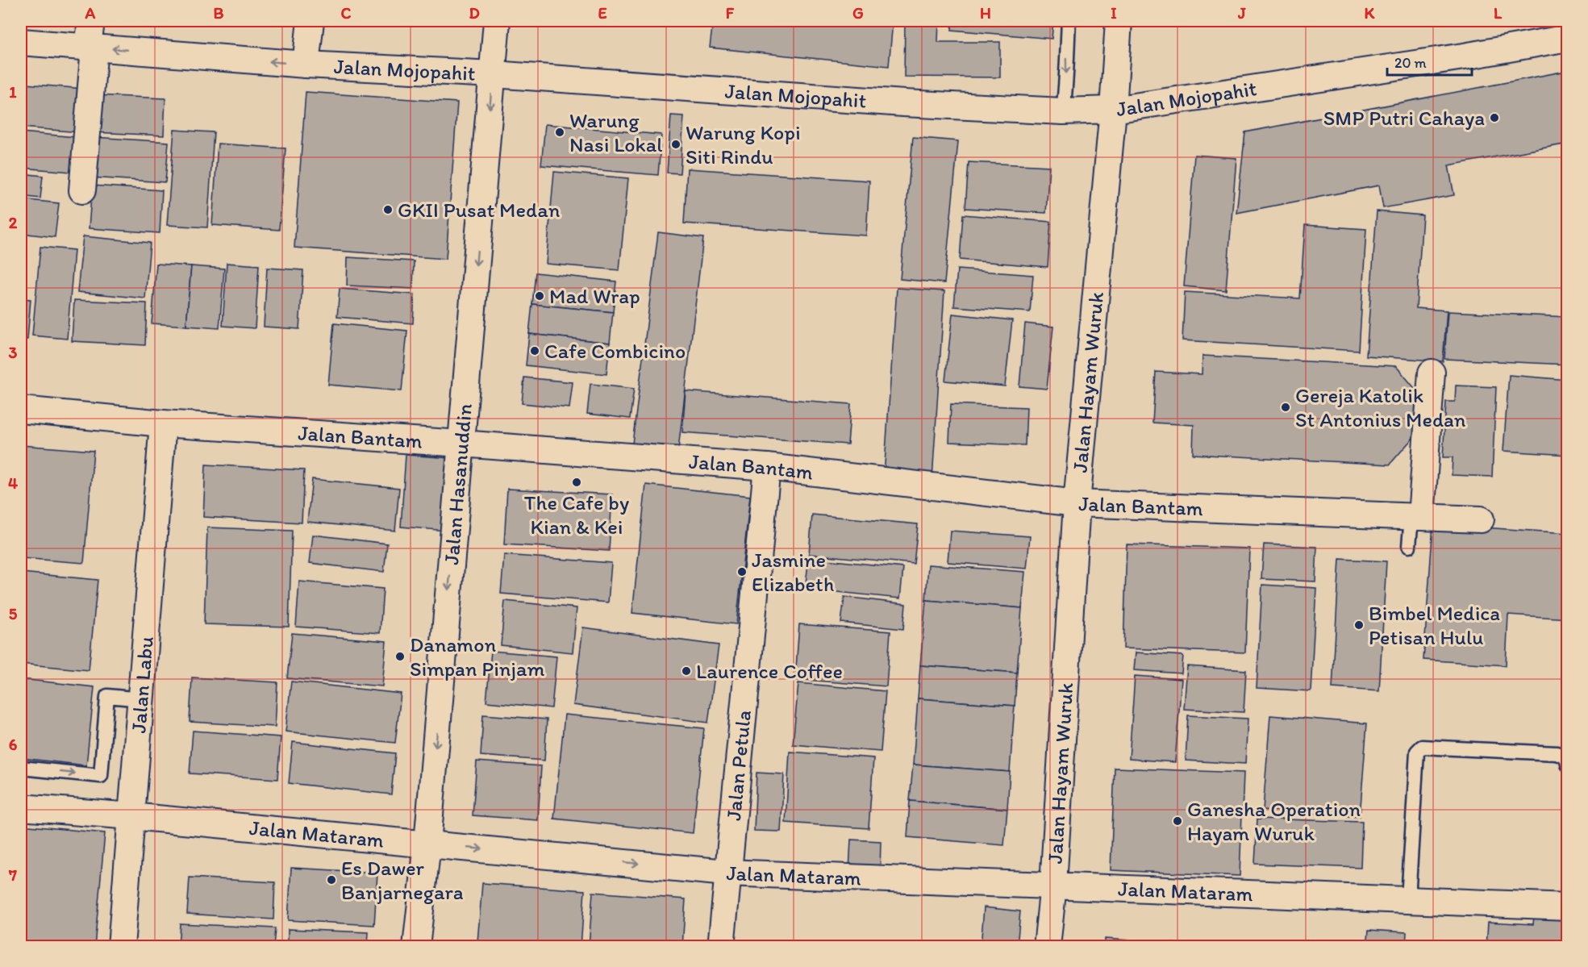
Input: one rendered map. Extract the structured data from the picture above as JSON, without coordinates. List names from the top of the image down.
{
  "streets": {
    "street": [
      "Jalan Mojopahit",
      "Jalan Hayam Wuruk",
      "Jalan Bantam",
      "Jalan Hasanuddin",
      "Jalan Labu",
      "Jalan Petula",
      "Jalan Mataram"
    ]
  },
  "crossings": [
    ["Jalan Mojopahit", "Jalan Hayam Wuruk"],
    ["Jalan Mojopahit", "Jalan Hasanuddin"],
    ["Jalan Hayam Wuruk", "Jalan Bantam"],
    ["Jalan Hayam Wuruk", "Jalan Mataram"],
    ["Jalan Bantam", "Jalan Hasanuddin"],
    ["Jalan Bantam", "Jalan Labu"],
    ["Jalan Bantam", "Jalan Petula"],
    ["Jalan Hasanuddin", "Jalan Mataram"],
    ["Jalan Labu", "Jalan Mataram"],
    ["Jalan Petula", "Jalan Mataram"]
  ],
  "one_way": ["Jalan Hasanuddin"],
  "places": [
    "SMP Putri Cahaya",
    "Warung Nasi Lokal",
    "Warung Kopi Siti Rindu",
    "GKII Pusat Medan",
    "Mad Wrap",
    "Cafe Combicino",
    "Gereja Katolik St Antonius Medan",
    "The Cafe by Kian & Kei",
    "Jasmine Elizabeth",
    "Bimbel Medica Petisan Hulu",
    "Danamon Simpan Pinjam",
    "Laurence Coffee",
    "Ganesha Operation Hayam Wuruk",
    "Es Dawer Banjarnegara"
  ],
  "scale_bar": "20 m",
  "grid": {
    "columns": [
      "A",
      "B",
      "C",
      "D",
      "E",
      "F",
      "G",
      "H",
      "I",
      "J",
      "K",
      "L"
    ],
    "rows": [
      "1",
      "2",
      "3",
      "4",
      "5",
      "6",
      "7"
    ]
  }
}
